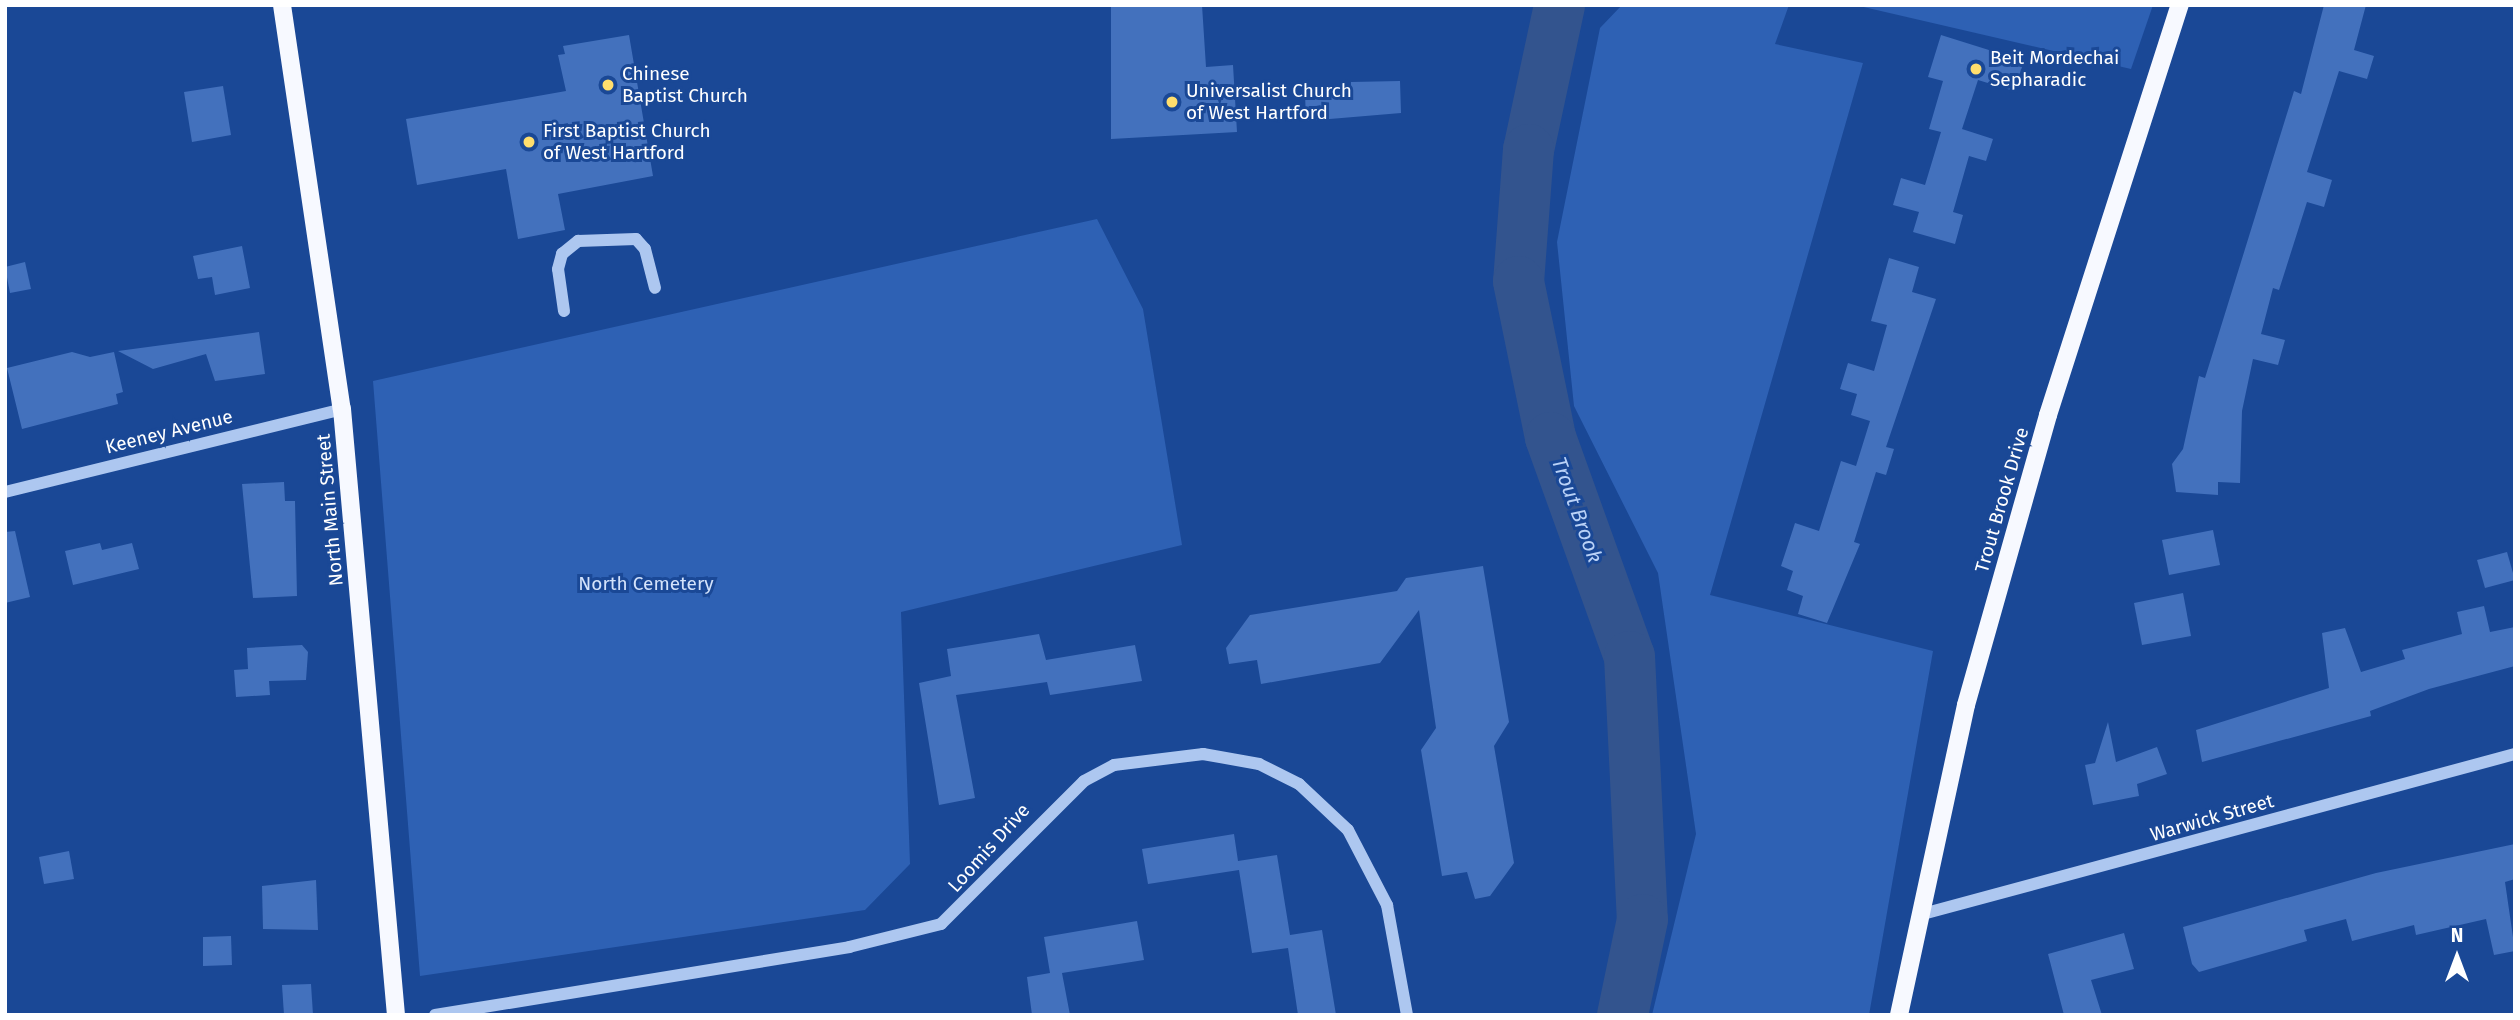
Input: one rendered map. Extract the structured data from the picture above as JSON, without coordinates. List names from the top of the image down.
{
  "streets": {
    "main road": ["Trout Brook Drive", "North Main Street"],
    "street": ["Keeney Avenue", "Warwick Street", "Loomis Drive"]
  },
  "crossings": [
    ["Keeney Avenue", "North Main Street"],
    ["Trout Brook Drive", "Warwick Street"]
  ],
  "water": ["Trout Brook"],
  "parks": ["North Cemetery"],
  "places": [
    "Beit Mordechai Sepharadic",
    "Chinese Baptist Church",
    "Universalist Church of West Hartford",
    "First Baptist Church of West Hartford"
  ],
  "north": "top"
}
